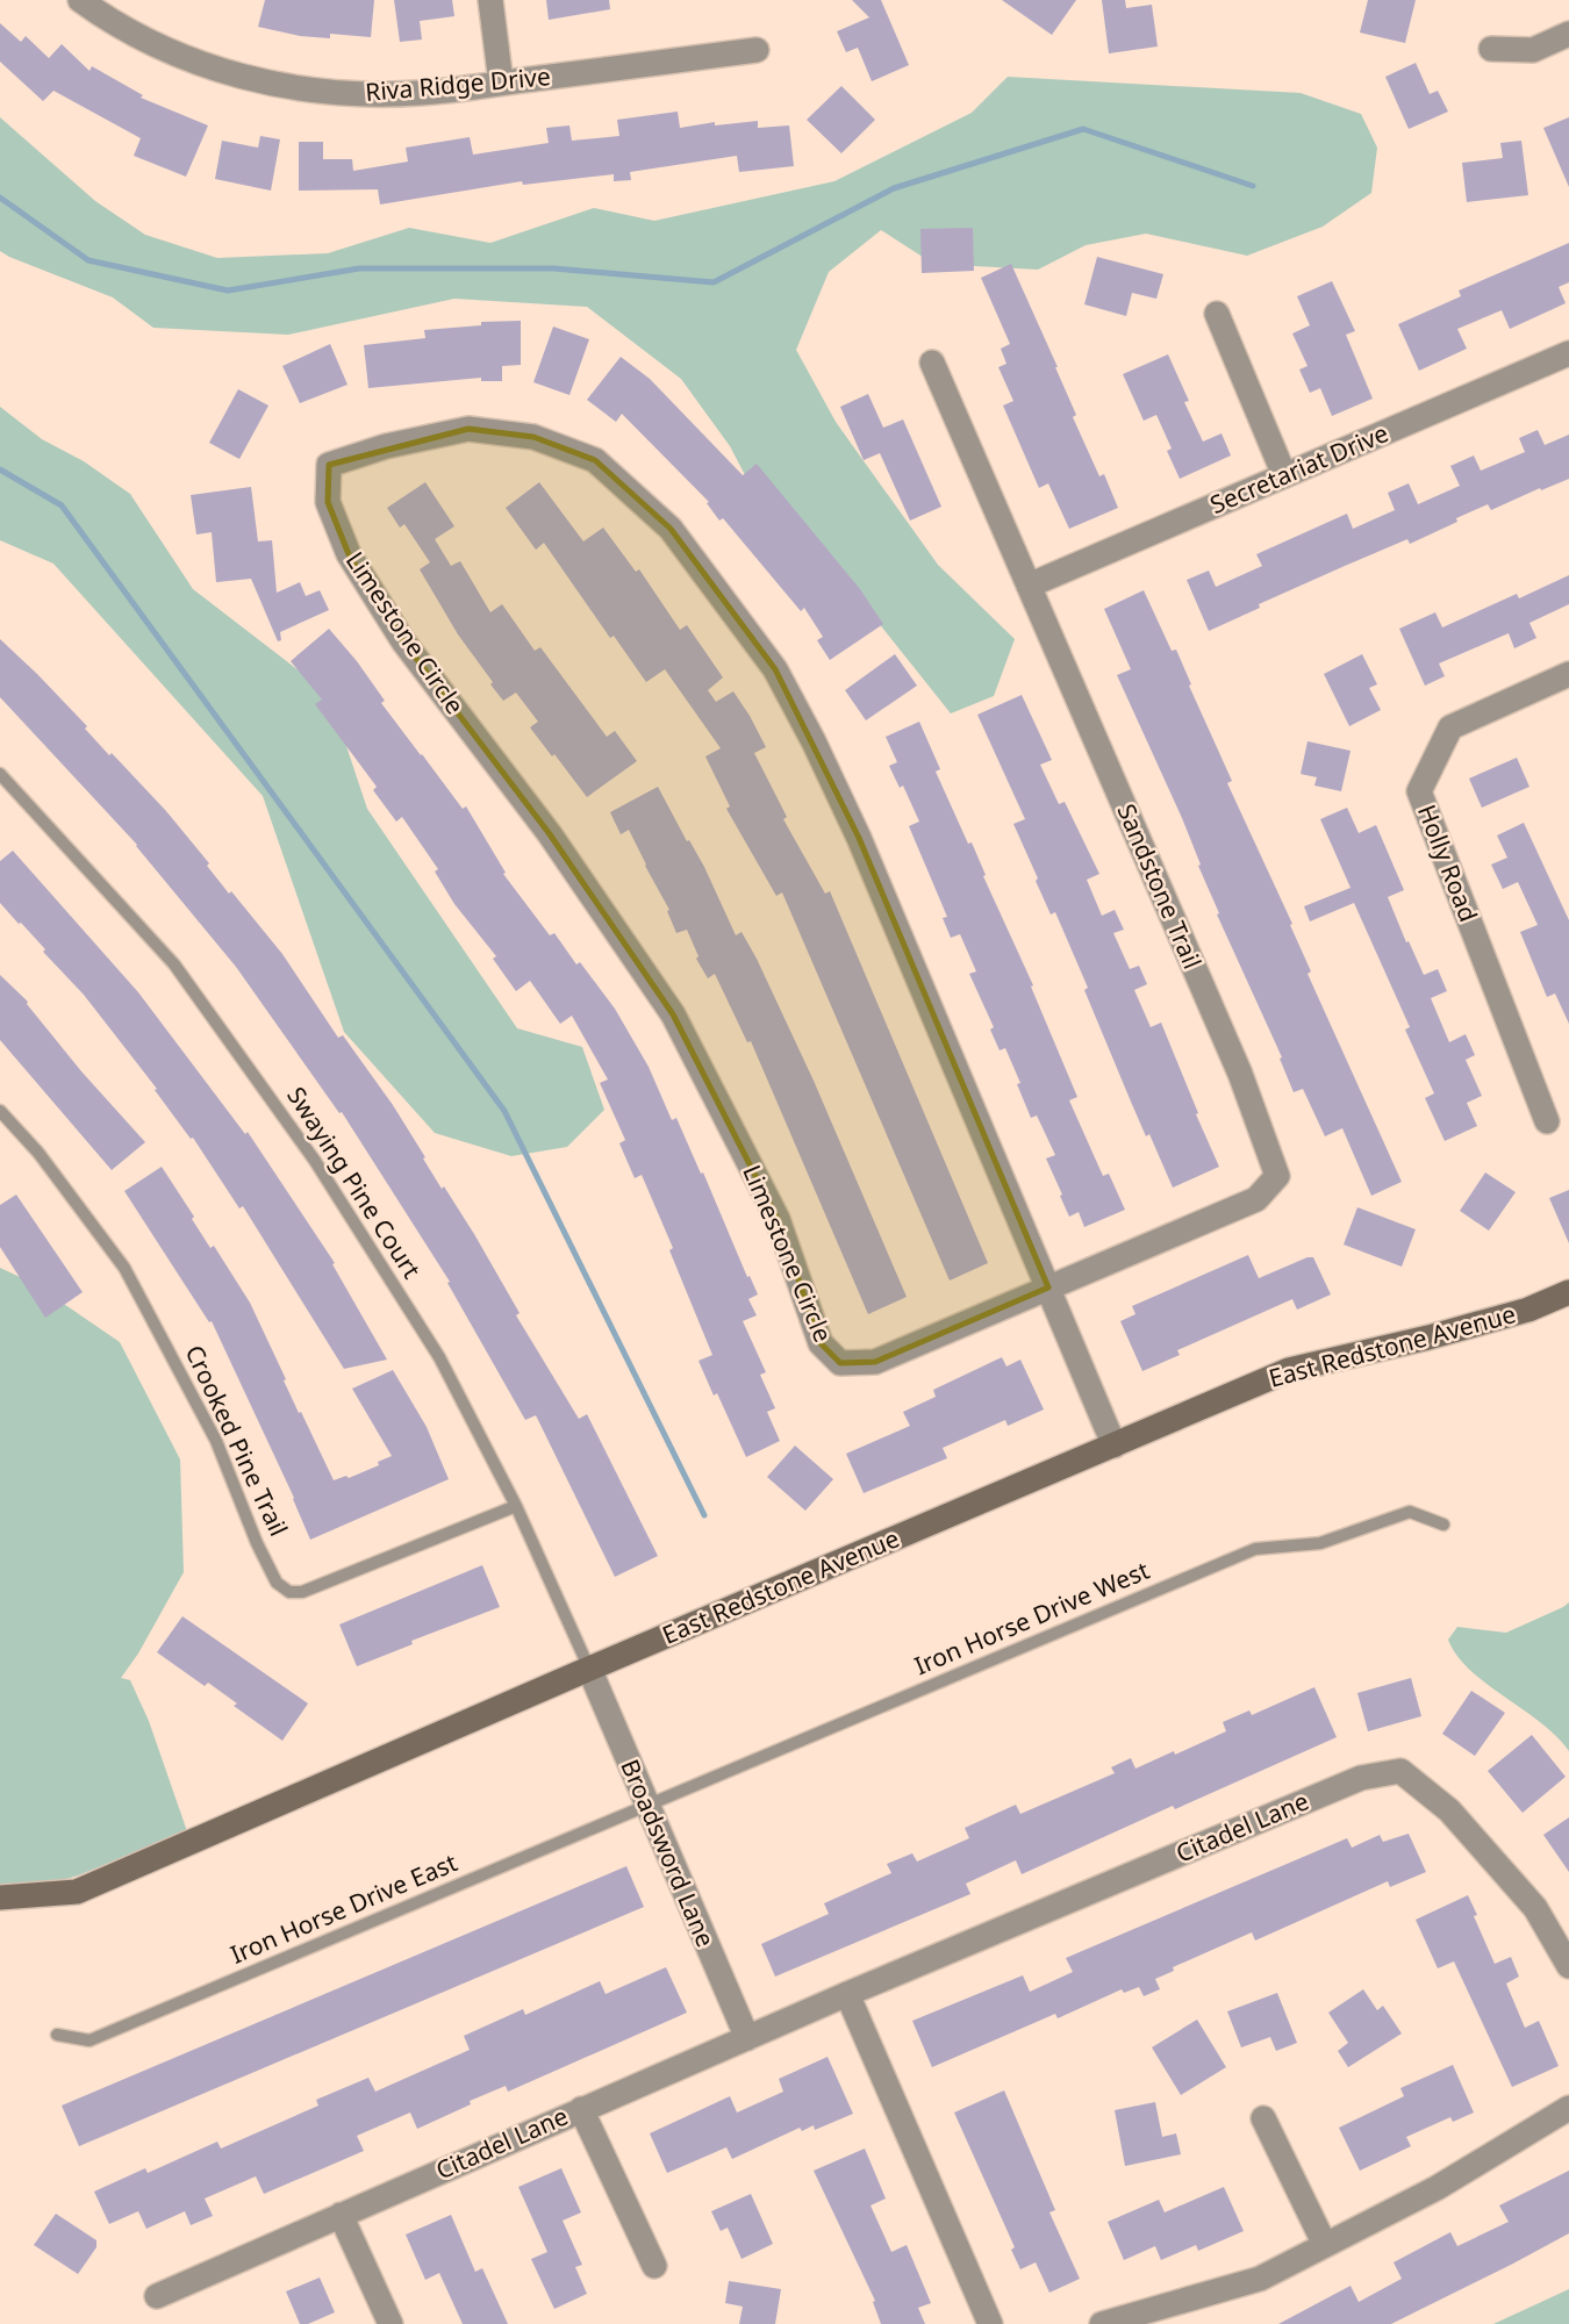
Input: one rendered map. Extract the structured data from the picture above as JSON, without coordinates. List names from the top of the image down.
{
  "streets": {
    "street": [
      "Riva Ridge Drive",
      "Secretariat Drive",
      "Limestone Circle",
      "Holly Road",
      "Sandstone Trail",
      "East Redstone Avenue",
      "Citadel Lane",
      "Broadsword Lane"
    ],
    "lane": [
      "Swaying Pine Court",
      "Crooked Pine Trail",
      "Iron Horse Drive West",
      "Iron Horse Drive East"
    ]
  },
  "crossings": [
    ["Secretariat Drive", "Sandstone Trail"],
    ["Limestone Circle", "Sandstone Trail"],
    ["Limestone Circle", "East Redstone Avenue"],
    ["Swaying Pine Court", "East Redstone Avenue"],
    ["Swaying Pine Court", "Crooked Pine Trail"],
    ["Swaying Pine Court", "Broadsword Lane"],
    ["East Redstone Avenue", "Broadsword Lane"],
    ["Iron Horse Drive West", "Broadsword Lane"],
    ["Iron Horse Drive West", "Iron Horse Drive East"],
    ["Citadel Lane", "Broadsword Lane"],
    ["Broadsword Lane", "Iron Horse Drive East"]
  ]
}
